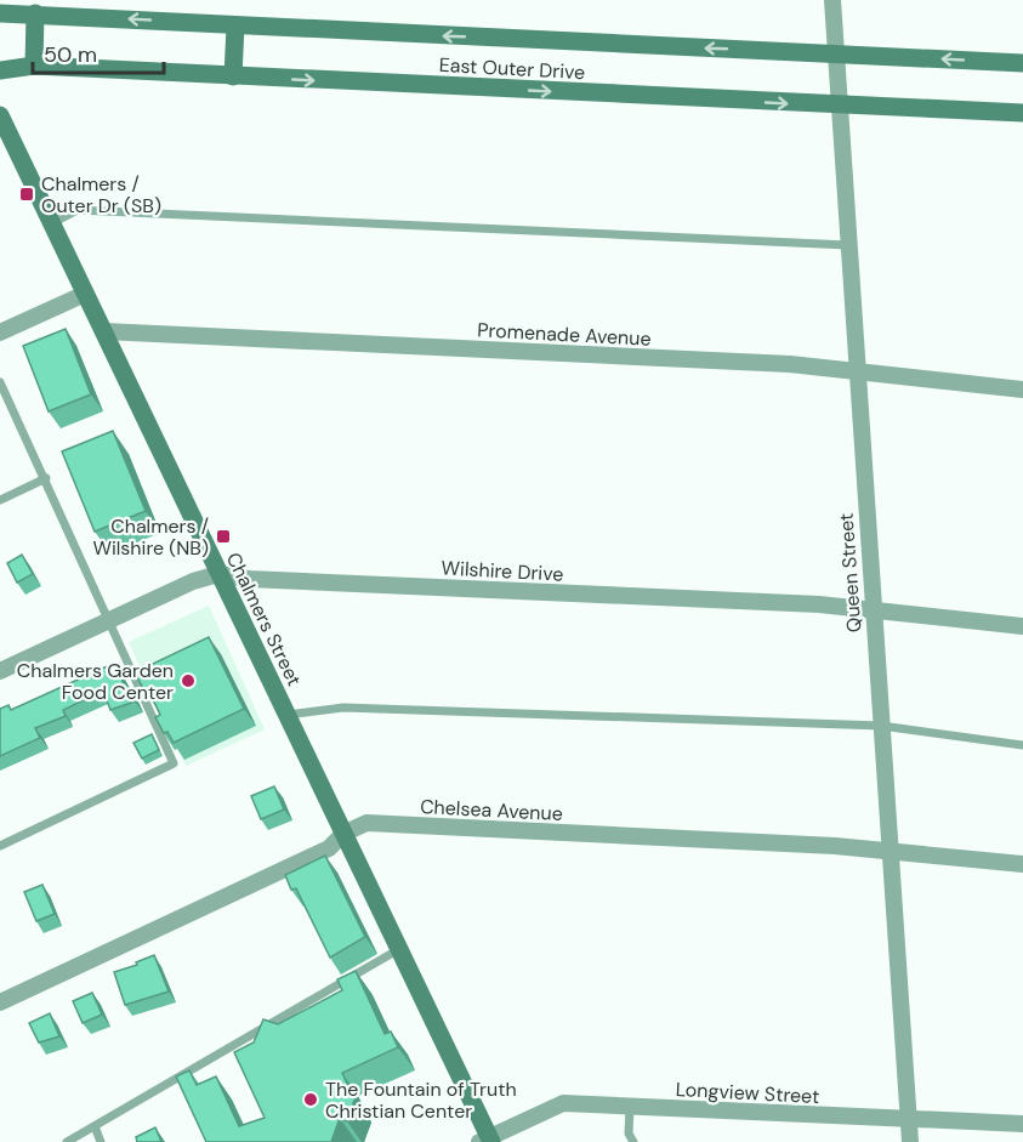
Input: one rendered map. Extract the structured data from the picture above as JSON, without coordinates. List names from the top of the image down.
{
  "streets": {
    "street": [
      "East Outer Drive",
      "Promenade Avenue",
      "Wilshire Drive",
      "Queen Street",
      "Chalmers Street",
      "Chelsea Avenue",
      "Longview Street"
    ]
  },
  "crossings": [
    ["East Outer Drive", "Queen Street"],
    ["Promenade Avenue", "Queen Street"],
    ["Promenade Avenue", "Chalmers Street"],
    ["Wilshire Drive", "Queen Street"],
    ["Wilshire Drive", "Chalmers Street"],
    ["Queen Street", "Chelsea Avenue"],
    ["Queen Street", "Longview Street"],
    ["Chalmers Street", "Chelsea Avenue"],
    ["Chalmers Street", "Longview Street"]
  ],
  "places": {
    "transit": ["Chalmers / Outer Dr (SB)", "Chalmers / Wilshire (NB)"],
    "other": ["Chalmers Garden Food Center", "The Fountain of Truth Christian Center"]
  },
  "scale_bar": "50 m"
}
